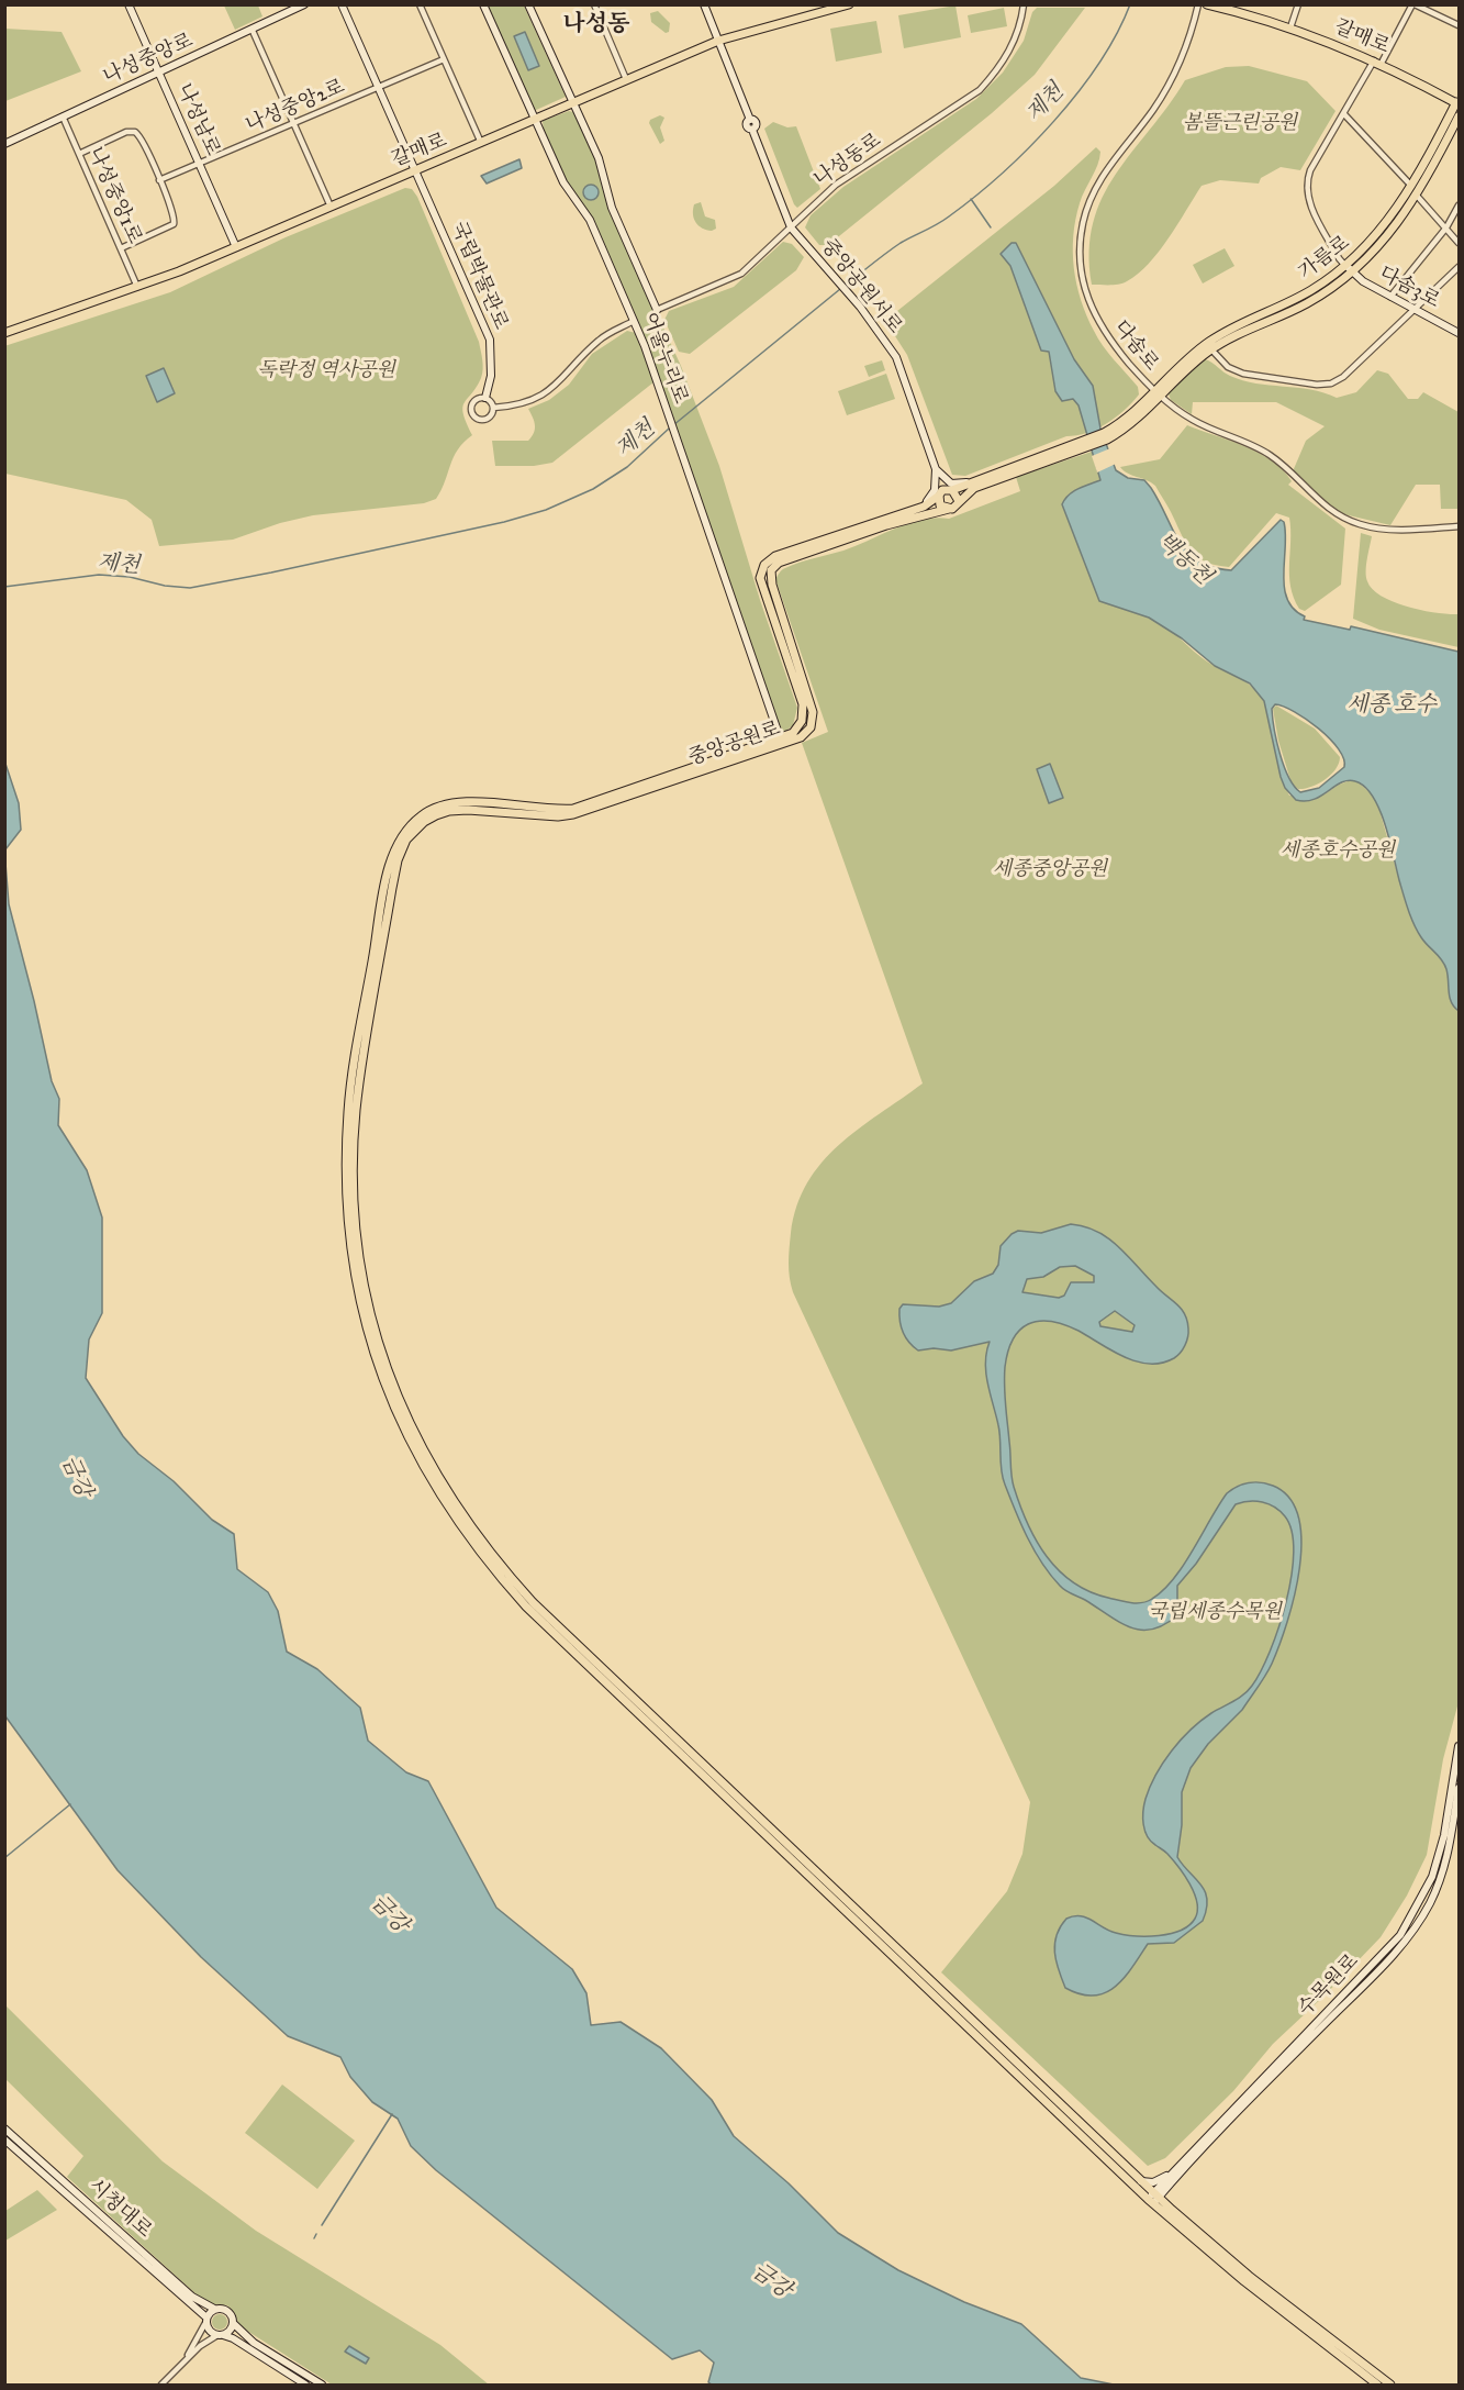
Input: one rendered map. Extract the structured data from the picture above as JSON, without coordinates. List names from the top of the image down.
{
  "streets": {
    "main road": ["갈매로", "가름로", "중앙공원로"],
    "street": [
      "나성중앙로",
      "나성중앙2로",
      "나성남로",
      "나성동로",
      "나성중앙1로",
      "국립박물관로",
      "중앙공원서로",
      "다솜3로",
      "다솜로",
      "어울누리로",
      "수목원로",
      "시청대로"
    ]
  },
  "crossings": [
    ["갈매로", "나성남로"],
    ["갈매로", "나성중앙1로"],
    ["갈매로", "가름로"],
    ["갈매로", "국립박물관로"],
    ["갈매로", "중앙공원서로"],
    ["갈매로", "어울누리로"],
    ["나성중앙로", "나성남로"],
    ["나성중앙로", "나성중앙1로"],
    ["나성중앙2로", "나성남로"],
    ["나성중앙2로", "국립박물관로"],
    ["나성동로", "중앙공원서로"],
    ["나성동로", "어울누리로"],
    ["가름로", "다솜3로"],
    ["가름로", "다솜로"],
    ["어울누리로", "중앙공원로"]
  ],
  "districts": ["나성동"],
  "water": [
    "제천",
    "백동천",
    "세종 호수",
    "금강"
  ],
  "parks": [
    "봄뜰근린공원",
    "독락정 역사공원",
    "세종호수공원",
    "세종중앙공원",
    "국립세종수목원"
  ]
}
